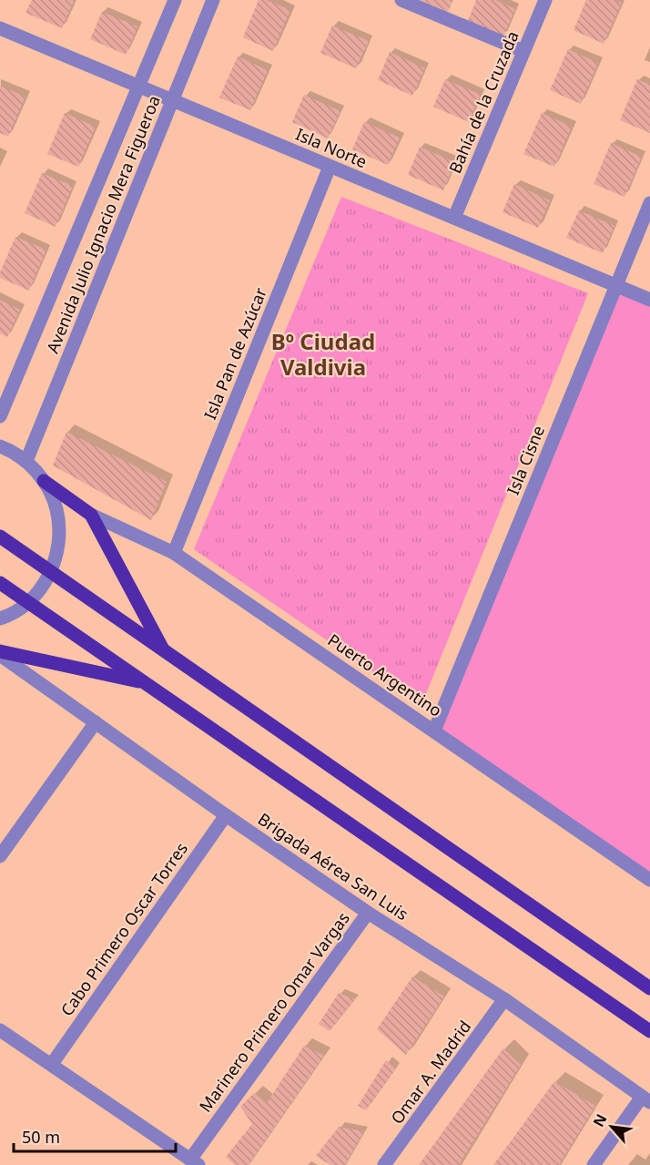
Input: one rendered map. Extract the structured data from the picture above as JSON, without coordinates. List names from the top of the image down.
{
  "streets": {
    "street": [
      "Bahía de la Cruzada",
      "Isla Norte",
      "Avenida Julio Ignacio Mera Figueroa",
      "Isla Pan de Azúcar",
      "Isla Cisne",
      "Puerto Argentino",
      "Brigada Aérea San Luis",
      "Cabo Primero Oscar Torres",
      "Marinero Primero Omar Vargas",
      "Omar A. Madrid"
    ]
  },
  "crossings": [
    ["Bahía de la Cruzada", "Isla Norte"],
    ["Isla Norte", "Avenida Julio Ignacio Mera Figueroa"],
    ["Isla Norte", "Isla Pan de Azúcar"],
    ["Isla Norte", "Isla Cisne"],
    ["Isla Pan de Azúcar", "Puerto Argentino"],
    ["Isla Cisne", "Puerto Argentino"],
    ["Brigada Aérea San Luis", "Cabo Primero Oscar Torres"],
    ["Brigada Aérea San Luis", "Marinero Primero Omar Vargas"],
    ["Brigada Aérea San Luis", "Omar A. Madrid"]
  ],
  "districts": ["Bº Ciudad Valdivia"],
  "scale_bar": "50 m",
  "north": "top left"
}
